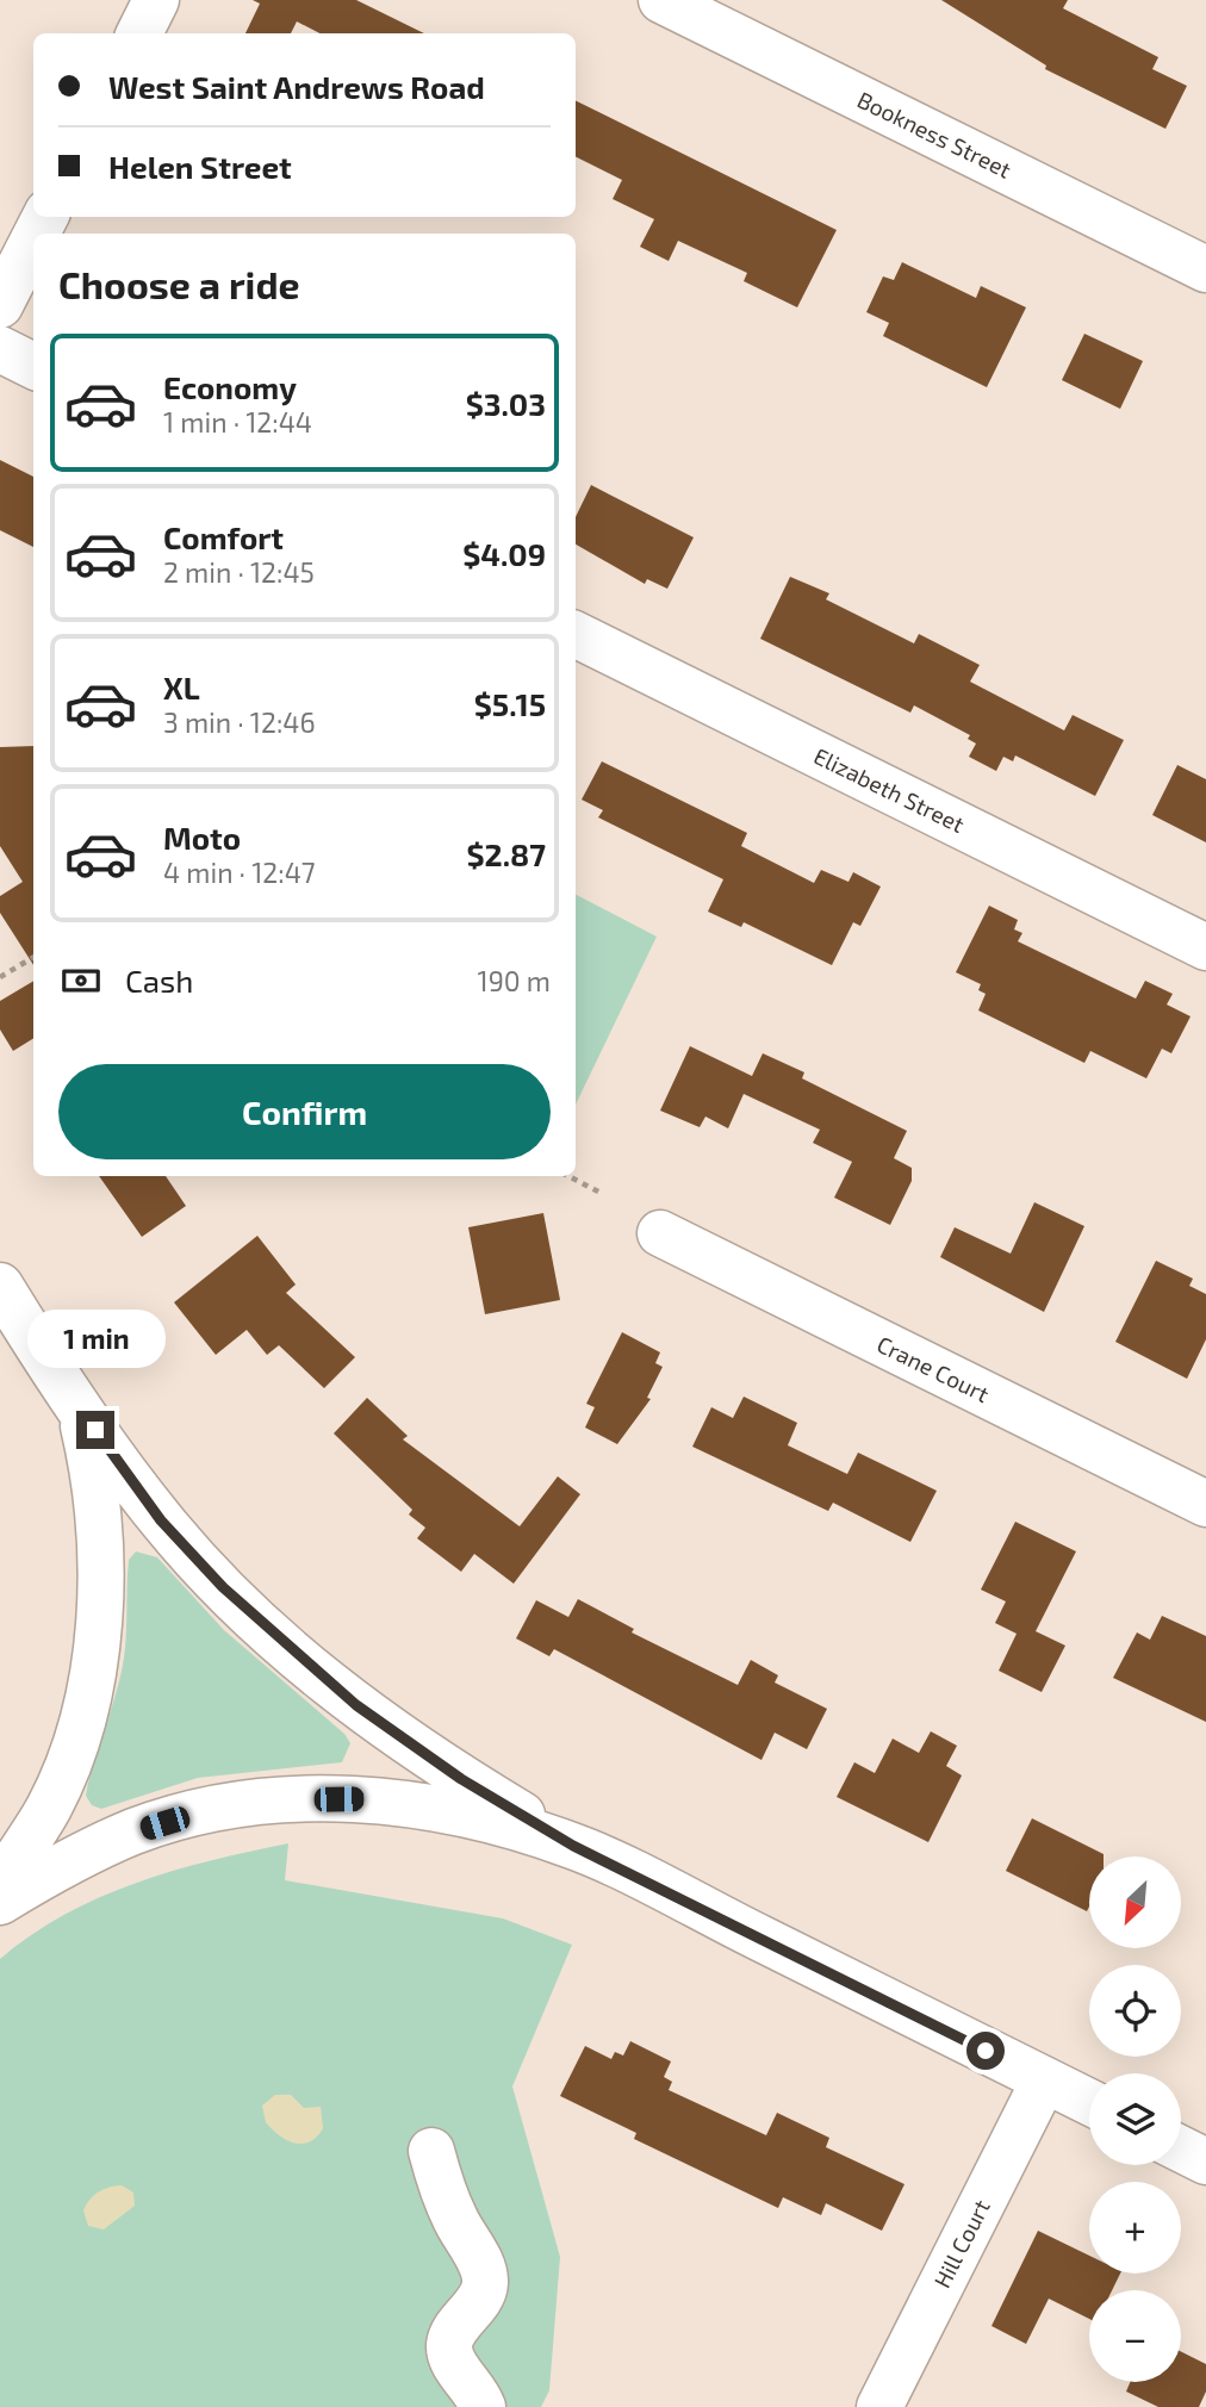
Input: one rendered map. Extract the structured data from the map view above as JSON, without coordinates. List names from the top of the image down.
{
  "streets": {
    "street": [
      "Bookness Street",
      "Elizabeth Street",
      "Crane Court",
      "Hill Court"
    ]
  },
  "north": "bottom left",
  "page": {
    "banner": ["West Saint Andrews Road", "Helen Street"],
    "heading": "Choose a ride",
    "list": [
      {
        "name": "Economy",
        "note": "1 min · 12:44",
        "value": "$3.03"
      },
      {
        "name": "Comfort",
        "note": "2 min · 12:45",
        "value": "$4.09"
      },
      {
        "name": "XL",
        "note": "3 min · 12:46",
        "value": "$5.15"
      },
      {
        "name": "Moto",
        "note": "4 min · 12:47",
        "value": "$2.87"
      }
    ],
    "pay": ["Cash", "190 m"],
    "buttons": "Confirm",
    "bubble": "1 min",
    "map_buttons": ["+", "−"]
  }
}
